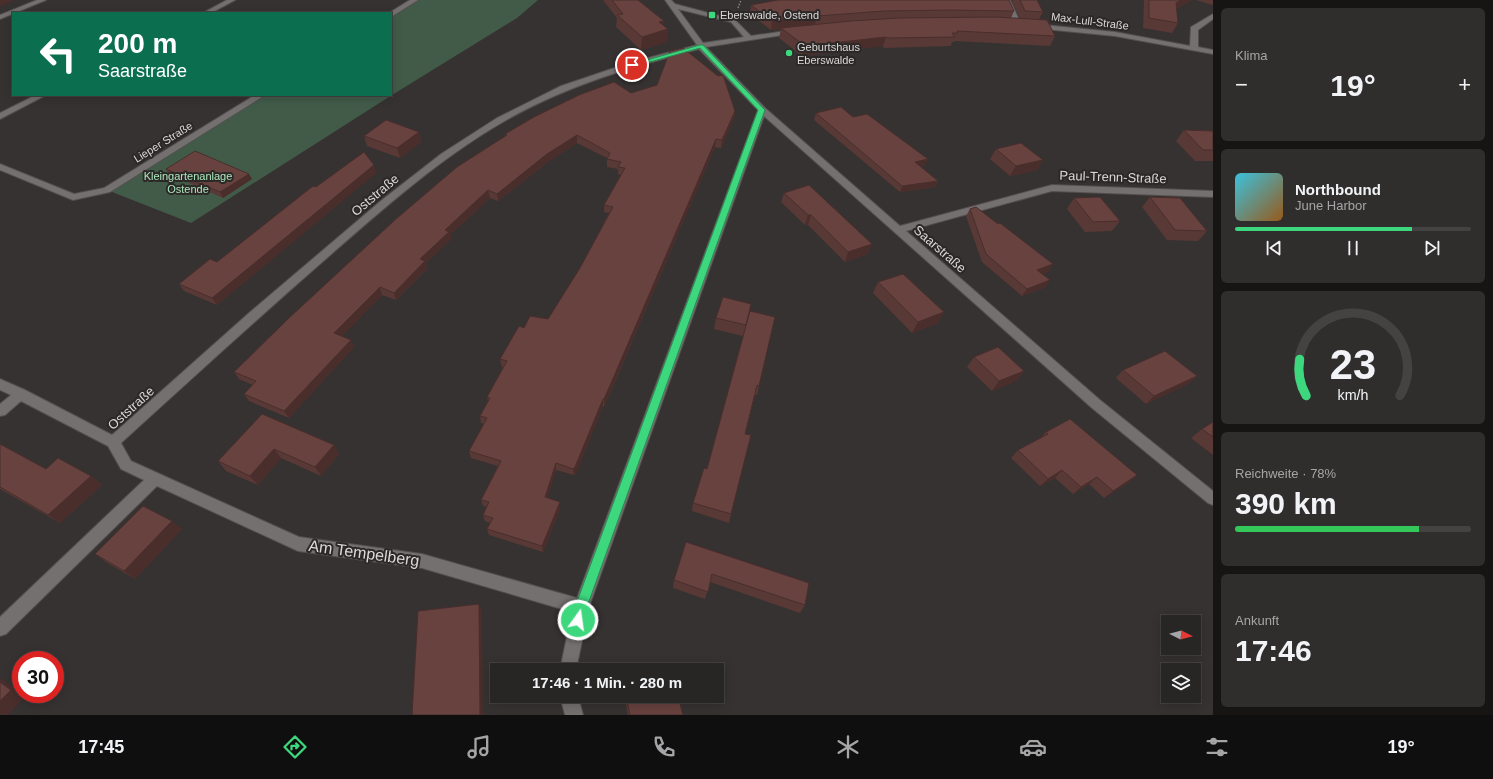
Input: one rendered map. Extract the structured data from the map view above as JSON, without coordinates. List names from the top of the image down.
{
  "streets": {
    "street": [
      "Max-Lull-Straße",
      "Lieper Straße",
      "Paul-Trenn-Straße",
      "Oststraße",
      "Saarstraße",
      "Am Tempelberg"
    ]
  },
  "crossings": [
    ["Paul-Trenn-Straße", "Saarstraße"],
    ["Oststraße", "Saarstraße"],
    ["Oststraße", "Am Tempelberg"]
  ],
  "parks": ["Kleingartenanlage Ostende"],
  "places": {
    "transit": ["Eberswalde, Ostend"],
    "other": ["Geburtshaus Eberswalde"]
  },
  "north": "right",
  "page": {
    "tile": [
      "Klima",
      ["Reichweite · 78%", "390 km"],
      ["Ankunft", "17:46"]
    ],
    "turn": ["200 m", "Saarstraße"],
    "heat": ["−", "19°", "+"],
    "song": ["Northbound", "June Harbor"],
    "limit": "30",
    "trip": "17:46 · 1 Min. · 280 m",
    "tabs": ["17:45", "19°"],
    "gauge": ["23", "km/h"]
  }
}
